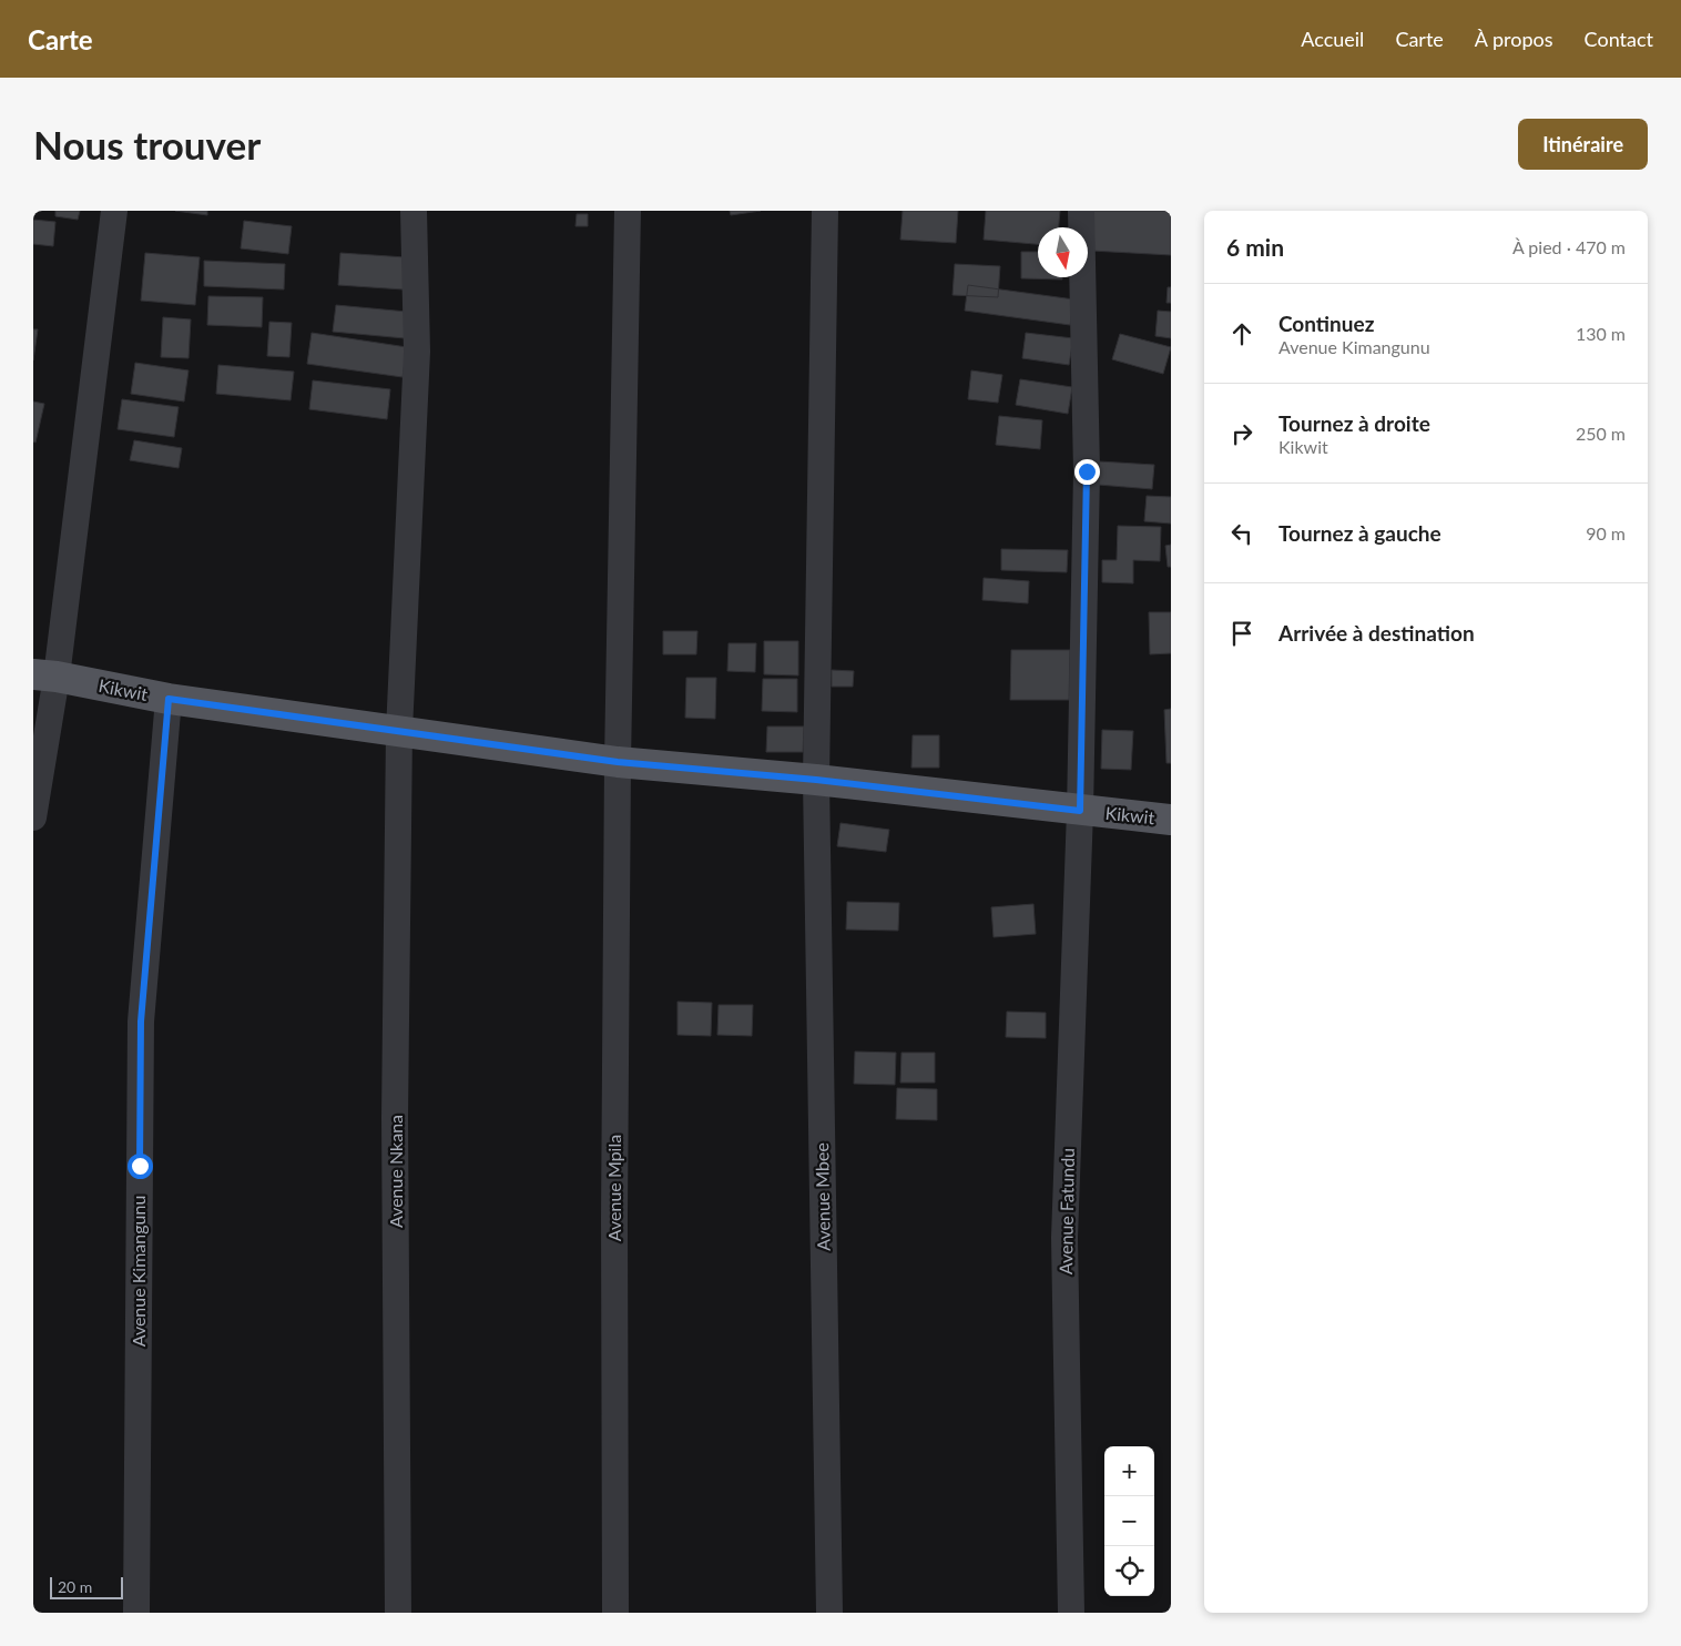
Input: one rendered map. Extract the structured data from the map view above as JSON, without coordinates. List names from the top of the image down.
{
  "streets": {
    "main road": ["Kikwit"],
    "street": [
      "Avenue Nkana",
      "Avenue Mpila",
      "Avenue Mbee",
      "Avenue Fatundu",
      "Avenue Kimangunu"
    ]
  },
  "crossings": [
    ["Kikwit", "Avenue Nkana"],
    ["Kikwit", "Avenue Mpila"],
    ["Kikwit", "Avenue Mbee"],
    ["Kikwit", "Avenue Fatundu"],
    ["Kikwit", "Avenue Kimangunu"]
  ],
  "scale_bar": "20 m",
  "north": "bottom",
  "page": {
    "header": "Carte",
    "nav": [
      "Accueil",
      "Carte",
      "À propos",
      "Contact"
    ],
    "buttons": "Itinéraire",
    "title": "Nous trouver",
    "heading": ["6 min", "À pied · 470 m"],
    "list": [
      ["Continuez", "Avenue Kimangunu", "130 m"],
      ["Tournez à droite", "Kikwit", "250 m"],
      ["Tournez à gauche", "90 m"],
      "Arrivée à destination"
    ],
    "map_buttons": ["+", "−"],
    "scale": "20 m"
  }
}
